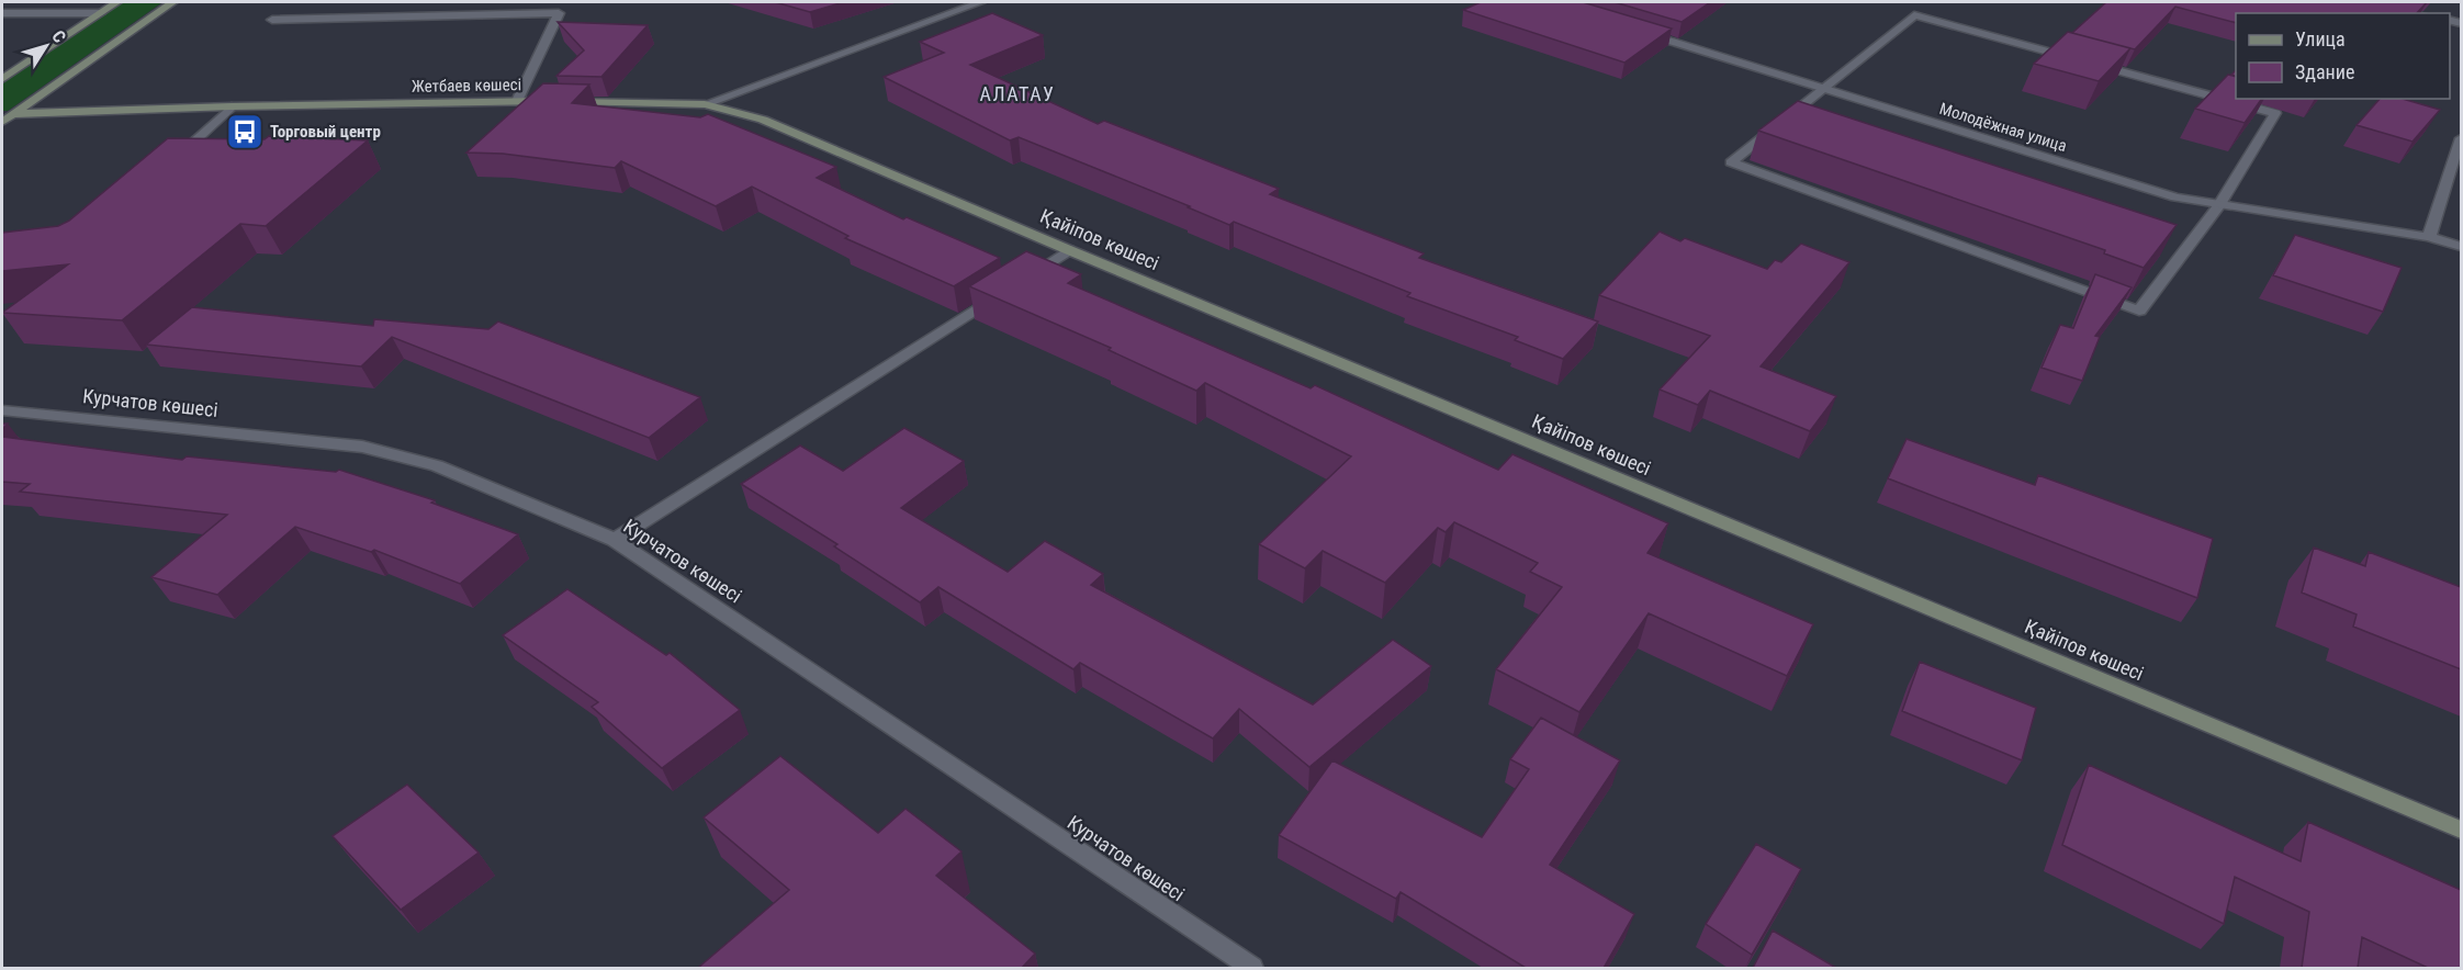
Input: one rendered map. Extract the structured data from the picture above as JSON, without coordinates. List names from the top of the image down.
{
  "streets": {
    "street": [
      "Жетбаев көшесі",
      "Молодёжная улица",
      "Қайіпов көшесі",
      "Курчатов көшесі"
    ]
  },
  "crossings": [
    ["Жетбаев көшесі", "Қайіпов көшесі"]
  ],
  "districts": ["АЛАТАУ"],
  "places": {
    "bus stop": ["Торговый центр"]
  },
  "legend": ["Улица", "Здание"],
  "north": "top right"
}
